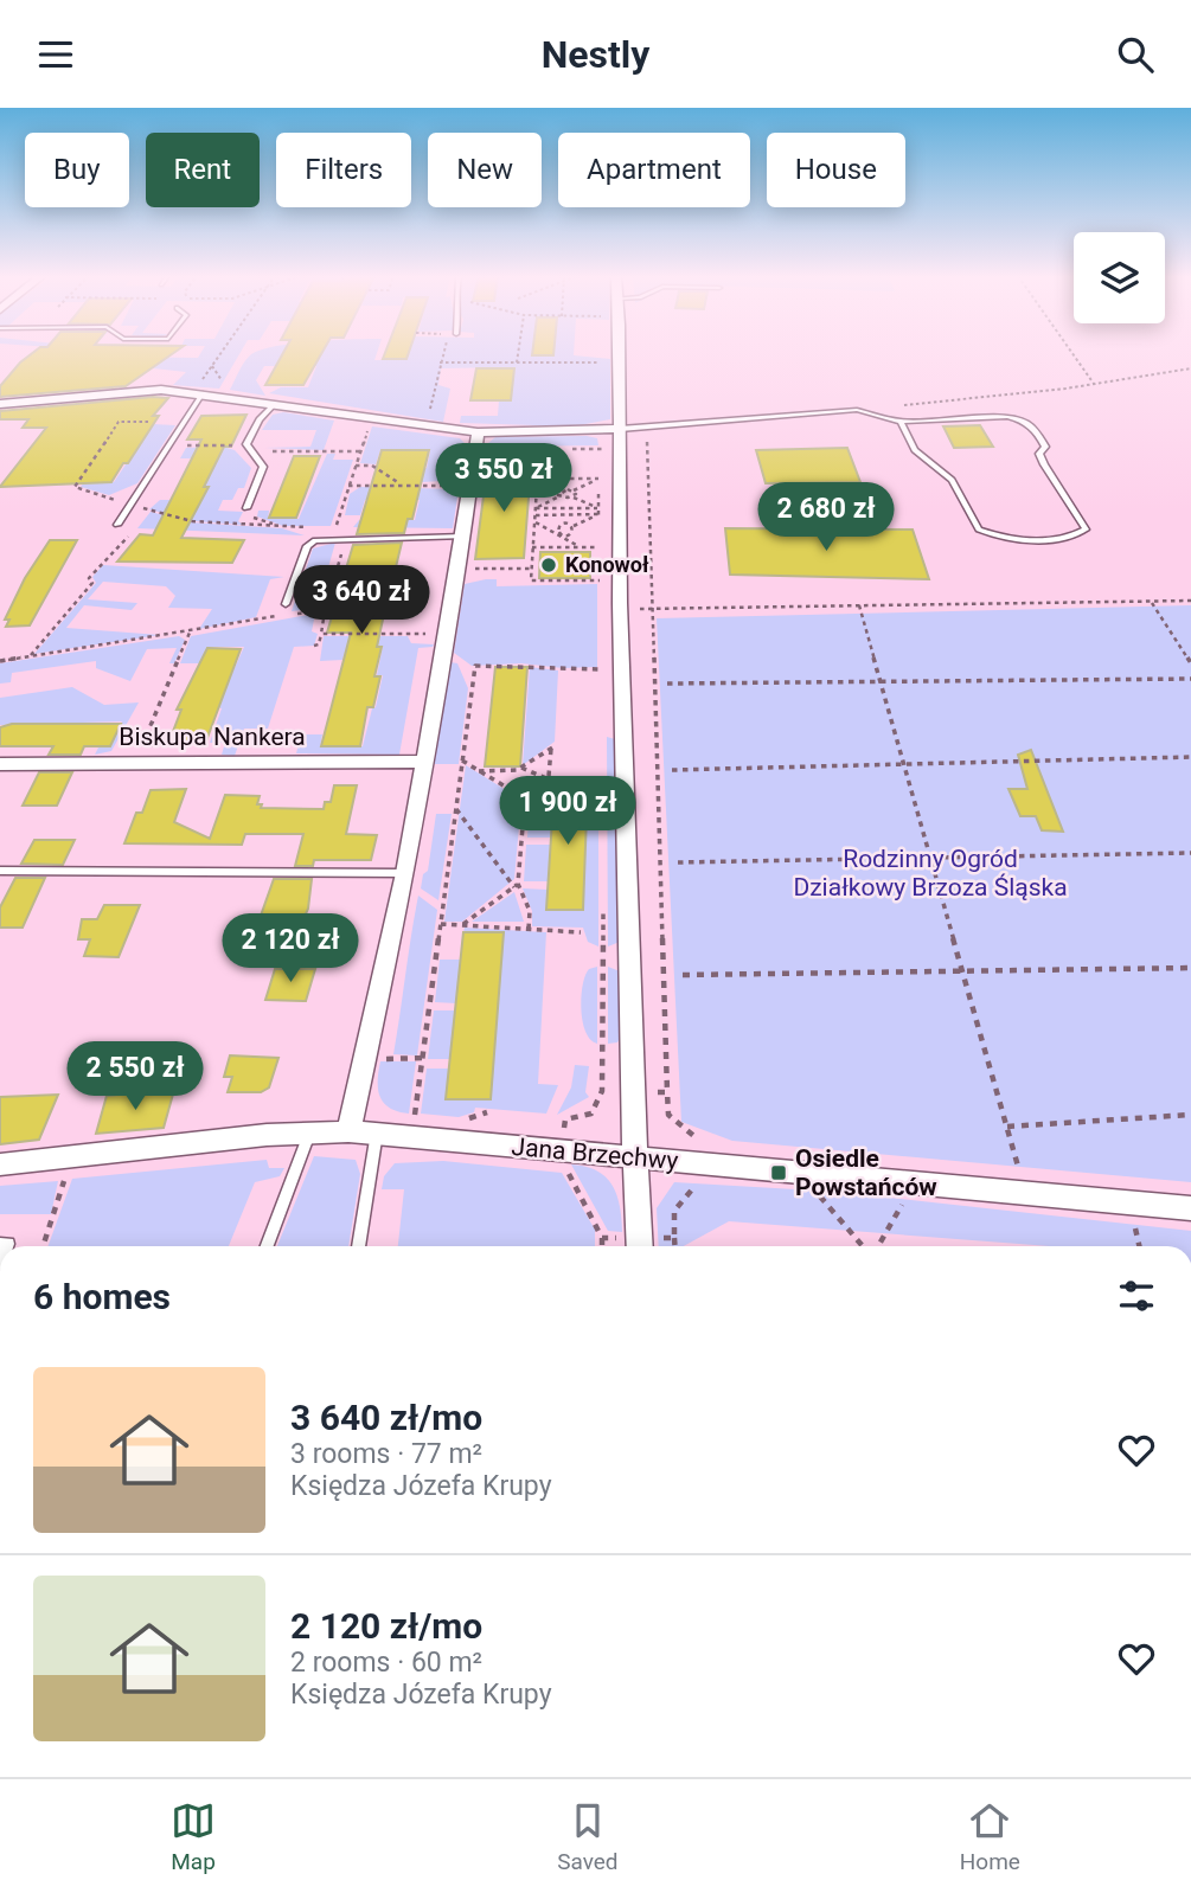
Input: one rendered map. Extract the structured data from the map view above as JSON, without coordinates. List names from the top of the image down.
{
  "streets": {
    "street": ["Biskupa Nankera", "Jana Brzechwy"]
  },
  "parks": ["Rodzinny Ogród Działkowy Brzoza Śląska"],
  "places": {
    "other": ["Konowoł"],
    "transit": ["Osiedle Powstańców"]
  },
  "page": {
    "header": "Nestly",
    "chip": [
      "Buy",
      "Rent",
      "Filters",
      "New",
      "Apartment",
      "House"
    ],
    "price": [
      "3 550 zł",
      "2 680 zł",
      "3 640 zł",
      "1 900 zł",
      "2 120 zł",
      "2 550 zł"
    ],
    "heading": "6 homes",
    "list": [
      {
        "name": "3 640 zł/mo",
        "note": "3 rooms · 77 m² · Księdza Józefa Krupy"
      },
      {
        "name": "2 120 zł/mo",
        "note": "2 rooms · 60 m² · Księdza Józefa Krupy"
      }
    ],
    "tabs": ["Map", "Saved", "Home"]
  }
}
